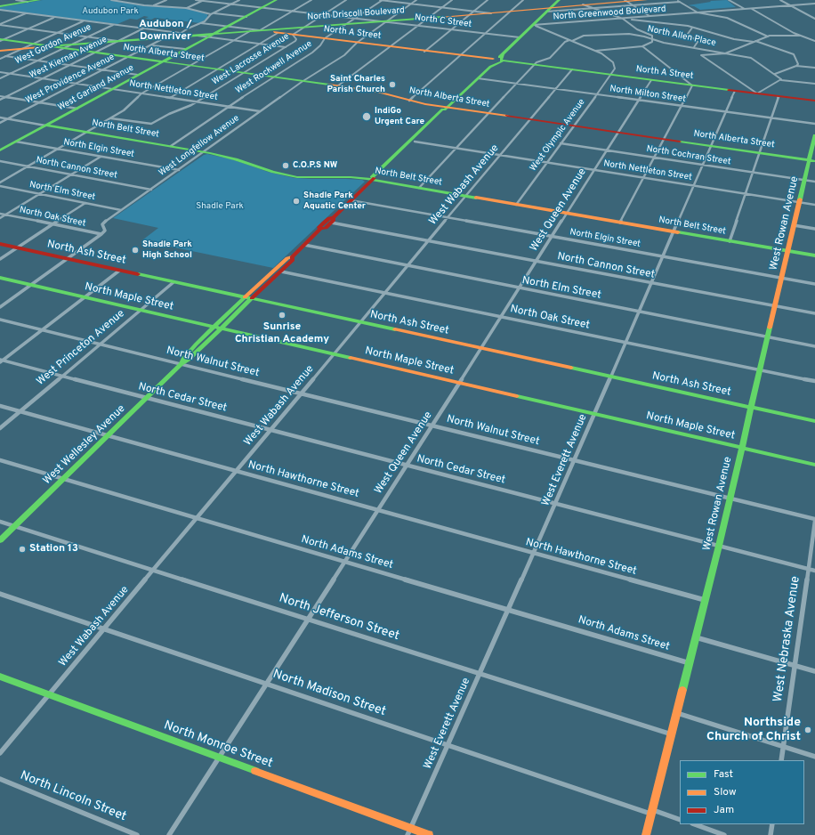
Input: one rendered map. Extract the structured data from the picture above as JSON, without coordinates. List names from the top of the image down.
{
  "streets": {
    "main road": [
      "North Driscoll Boulevard",
      "North A Street",
      "North Alberta Street",
      "West Garland Avenue",
      "North Belt Street",
      "West Rowan Avenue",
      "North Ash Street",
      "North Maple Street",
      "West Wellesley Avenue",
      "North Monroe Street"
    ],
    "street": [
      "North Greenwood Boulevard",
      "North C Street",
      "North Allen Place",
      "West Gordon Avenue",
      "West Kiernan Avenue",
      "West Lacrosse Avenue",
      "West Rockwell Avenue",
      "West Providence Avenue",
      "North Nettleton Street",
      "North Milton Street",
      "West Olympic Avenue",
      "West Longfellow Avenue",
      "North Elgin Street",
      "North Cochran Street",
      "North Cannon Street",
      "West Wabash Avenue",
      "North Elm Street",
      "West Queen Avenue",
      "North Oak Street",
      "West Princeton Avenue",
      "North Walnut Street",
      "North Cedar Street",
      "West Everett Avenue",
      "North Hawthorne Street",
      "North Adams Street",
      "North Jefferson Street",
      "West Nebraska Avenue",
      "North Madison Street",
      "North Lincoln Street"
    ]
  },
  "crossings": [
    ["North Greenwood Boulevard", "West Wellesley Avenue"],
    ["North Driscoll Boulevard", "North C Street"],
    ["North Driscoll Boulevard", "North A Street"],
    ["North Driscoll Boulevard", "West Gordon Avenue"],
    ["North Driscoll Boulevard", "North Alberta Street"],
    ["North Driscoll Boulevard", "West Kiernan Avenue"],
    ["North Driscoll Boulevard", "West Lacrosse Avenue"],
    ["North Driscoll Boulevard", "West Rockwell Avenue"],
    ["North Driscoll Boulevard", "West Providence Avenue"],
    ["North Driscoll Boulevard", "West Garland Avenue"],
    ["North Driscoll Boulevard", "West Longfellow Avenue"],
    ["North Driscoll Boulevard", "West Wellesley Avenue"],
    ["North C Street", "West Lacrosse Avenue"],
    ["North C Street", "West Rockwell Avenue"],
    ["North C Street", "West Garland Avenue"],
    ["North C Street", "West Longfellow Avenue"],
    ["North C Street", "West Wellesley Avenue"],
    ["North A Street", "West Lacrosse Avenue"],
    ["North A Street", "West Rockwell Avenue"],
    ["North A Street", "West Garland Avenue"],
    ["North A Street", "West Olympic Avenue"],
    ["North A Street", "West Longfellow Avenue"],
    ["North A Street", "West Wabash Avenue"],
    ["North A Street", "West Queen Avenue"],
    ["North A Street", "West Wellesley Avenue"],
    ["North A Street", "West Everett Avenue"],
    ["West Gordon Avenue", "North Alberta Street"],
    ["West Gordon Avenue", "North Nettleton Street"],
    ["North Alberta Street", "West Kiernan Avenue"],
    ["North Alberta Street", "West Lacrosse Avenue"],
    ["North Alberta Street", "West Rockwell Avenue"],
    ["North Alberta Street", "West Providence Avenue"],
    ["North Alberta Street", "West Garland Avenue"],
    ["North Alberta Street", "West Olympic Avenue"],
    ["North Alberta Street", "West Longfellow Avenue"],
    ["North Alberta Street", "West Wabash Avenue"],
    ["North Alberta Street", "West Queen Avenue"],
    ["North Alberta Street", "West Rowan Avenue"],
    ["North Alberta Street", "West Wellesley Avenue"],
    ["North Alberta Street", "West Everett Avenue"],
    ["West Kiernan Avenue", "North Nettleton Street"],
    ["West Lacrosse Avenue", "North Nettleton Street"],
    ["West Rockwell Avenue", "North Nettleton Street"],
    ["West Rockwell Avenue", "North Belt Street"],
    ["West Providence Avenue", "North Nettleton Street"],
    ["West Providence Avenue", "North Belt Street"],
    ["West Garland Avenue", "North Nettleton Street"],
    ["West Garland Avenue", "North Belt Street"],
    ["West Garland Avenue", "North Elgin Street"],
    ["North Nettleton Street", "West Olympic Avenue"],
    ["North Nettleton Street", "West Longfellow Avenue"],
    ["North Nettleton Street", "West Wabash Avenue"],
    ["North Nettleton Street", "West Queen Avenue"],
    ["North Nettleton Street", "West Rowan Avenue"],
    ["North Nettleton Street", "West Wellesley Avenue"],
    ["North Nettleton Street", "West Everett Avenue"],
    ["North Milton Street", "West Olympic Avenue"],
    ["North Milton Street", "West Wabash Avenue"],
    ["North Milton Street", "West Queen Avenue"],
    ["North Milton Street", "West Wellesley Avenue"],
    ["North Milton Street", "West Everett Avenue"],
    ["North Belt Street", "West Olympic Avenue"],
    ["North Belt Street", "West Longfellow Avenue"],
    ["North Belt Street", "West Wabash Avenue"],
    ["North Belt Street", "West Queen Avenue"],
    ["North Belt Street", "West Rowan Avenue"],
    ["North Belt Street", "West Wellesley Avenue"],
    ["North Belt Street", "West Everett Avenue"],
    ["West Olympic Avenue", "North Cochran Street"],
    ["West Longfellow Avenue", "North Elgin Street"],
    ["West Longfellow Avenue", "North Cannon Street"],
    ["West Longfellow Avenue", "North Elm Street"],
    ["West Longfellow Avenue", "North Oak Street"],
    ["North Elgin Street", "West Wabash Avenue"],
    ["North Elgin Street", "West Queen Avenue"],
    ["North Elgin Street", "West Rowan Avenue"],
    ["North Elgin Street", "West Wellesley Avenue"],
    ["North Elgin Street", "West Everett Avenue"],
    ["North Cochran Street", "West Queen Avenue"],
    ["North Cochran Street", "West Rowan Avenue"],
    ["North Cochran Street", "West Everett Avenue"],
    ["North Cannon Street", "West Wabash Avenue"],
    ["North Cannon Street", "West Queen Avenue"],
    ["North Cannon Street", "West Rowan Avenue"],
    ["North Cannon Street", "West Wellesley Avenue"],
    ["North Cannon Street", "West Everett Avenue"],
    ["West Wabash Avenue", "North Elm Street"],
    ["West Wabash Avenue", "North Oak Street"],
    ["West Wabash Avenue", "North Ash Street"],
    ["West Wabash Avenue", "North Maple Street"],
    ["West Wabash Avenue", "North Walnut Street"],
    ["West Wabash Avenue", "North Cedar Street"],
    ["West Wabash Avenue", "North Hawthorne Street"],
    ["West Wabash Avenue", "North Adams Street"],
    ["West Wabash Avenue", "North Jefferson Street"],
    ["West Wabash Avenue", "North Madison Street"],
    ["West Wabash Avenue", "North Monroe Street"],
    ["North Elm Street", "West Queen Avenue"],
    ["North Elm Street", "West Rowan Avenue"],
    ["North Elm Street", "West Wellesley Avenue"],
    ["North Elm Street", "West Everett Avenue"],
    ["West Queen Avenue", "North Oak Street"],
    ["West Queen Avenue", "North Ash Street"],
    ["West Queen Avenue", "North Maple Street"],
    ["West Queen Avenue", "North Walnut Street"],
    ["West Queen Avenue", "North Cedar Street"],
    ["West Queen Avenue", "North Hawthorne Street"],
    ["West Queen Avenue", "North Adams Street"],
    ["West Queen Avenue", "North Jefferson Street"],
    ["West Queen Avenue", "North Madison Street"],
    ["West Queen Avenue", "North Monroe Street"],
    ["North Oak Street", "West Rowan Avenue"],
    ["North Oak Street", "West Wellesley Avenue"],
    ["North Oak Street", "West Everett Avenue"],
    ["West Rowan Avenue", "North Ash Street"],
    ["West Rowan Avenue", "North Maple Street"],
    ["West Rowan Avenue", "North Walnut Street"],
    ["West Rowan Avenue", "North Cedar Street"],
    ["West Rowan Avenue", "North Hawthorne Street"],
    ["West Rowan Avenue", "North Adams Street"],
    ["West Rowan Avenue", "North Jefferson Street"],
    ["West Rowan Avenue", "North Madison Street"],
    ["North Ash Street", "West Princeton Avenue"],
    ["North Ash Street", "West Wellesley Avenue"],
    ["North Ash Street", "West Everett Avenue"],
    ["North Maple Street", "West Princeton Avenue"],
    ["North Maple Street", "West Wellesley Avenue"],
    ["North Maple Street", "West Everett Avenue"],
    ["West Princeton Avenue", "North Walnut Street"],
    ["West Princeton Avenue", "North Cedar Street"],
    ["West Princeton Avenue", "North Hawthorne Street"],
    ["North Walnut Street", "West Wellesley Avenue"],
    ["North Walnut Street", "West Everett Avenue"],
    ["North Walnut Street", "West Nebraska Avenue"],
    ["North Cedar Street", "West Wellesley Avenue"],
    ["North Cedar Street", "West Everett Avenue"],
    ["North Cedar Street", "West Nebraska Avenue"],
    ["West Wellesley Avenue", "North Hawthorne Street"],
    ["West Wellesley Avenue", "North Adams Street"],
    ["West Wellesley Avenue", "North Jefferson Street"],
    ["West Everett Avenue", "North Hawthorne Street"],
    ["West Everett Avenue", "North Adams Street"],
    ["West Everett Avenue", "North Jefferson Street"],
    ["West Everett Avenue", "North Madison Street"],
    ["West Everett Avenue", "North Monroe Street"]
  ],
  "districts": ["Audubon / Downriver"],
  "parks": ["Audubon Park", "Shadle Park"],
  "places": [
    "Saint Charles Parish Church",
    "IndiGo Urgent Care",
    "C.O.P.S NW",
    "Shadle Park Aquatic Center",
    "Shadle Park High School",
    "Sunrise Christian Academy",
    "Station 13",
    "Northside Church of Christ"
  ],
  "legend": ["Fast", "Slow", "Jam"]
}
